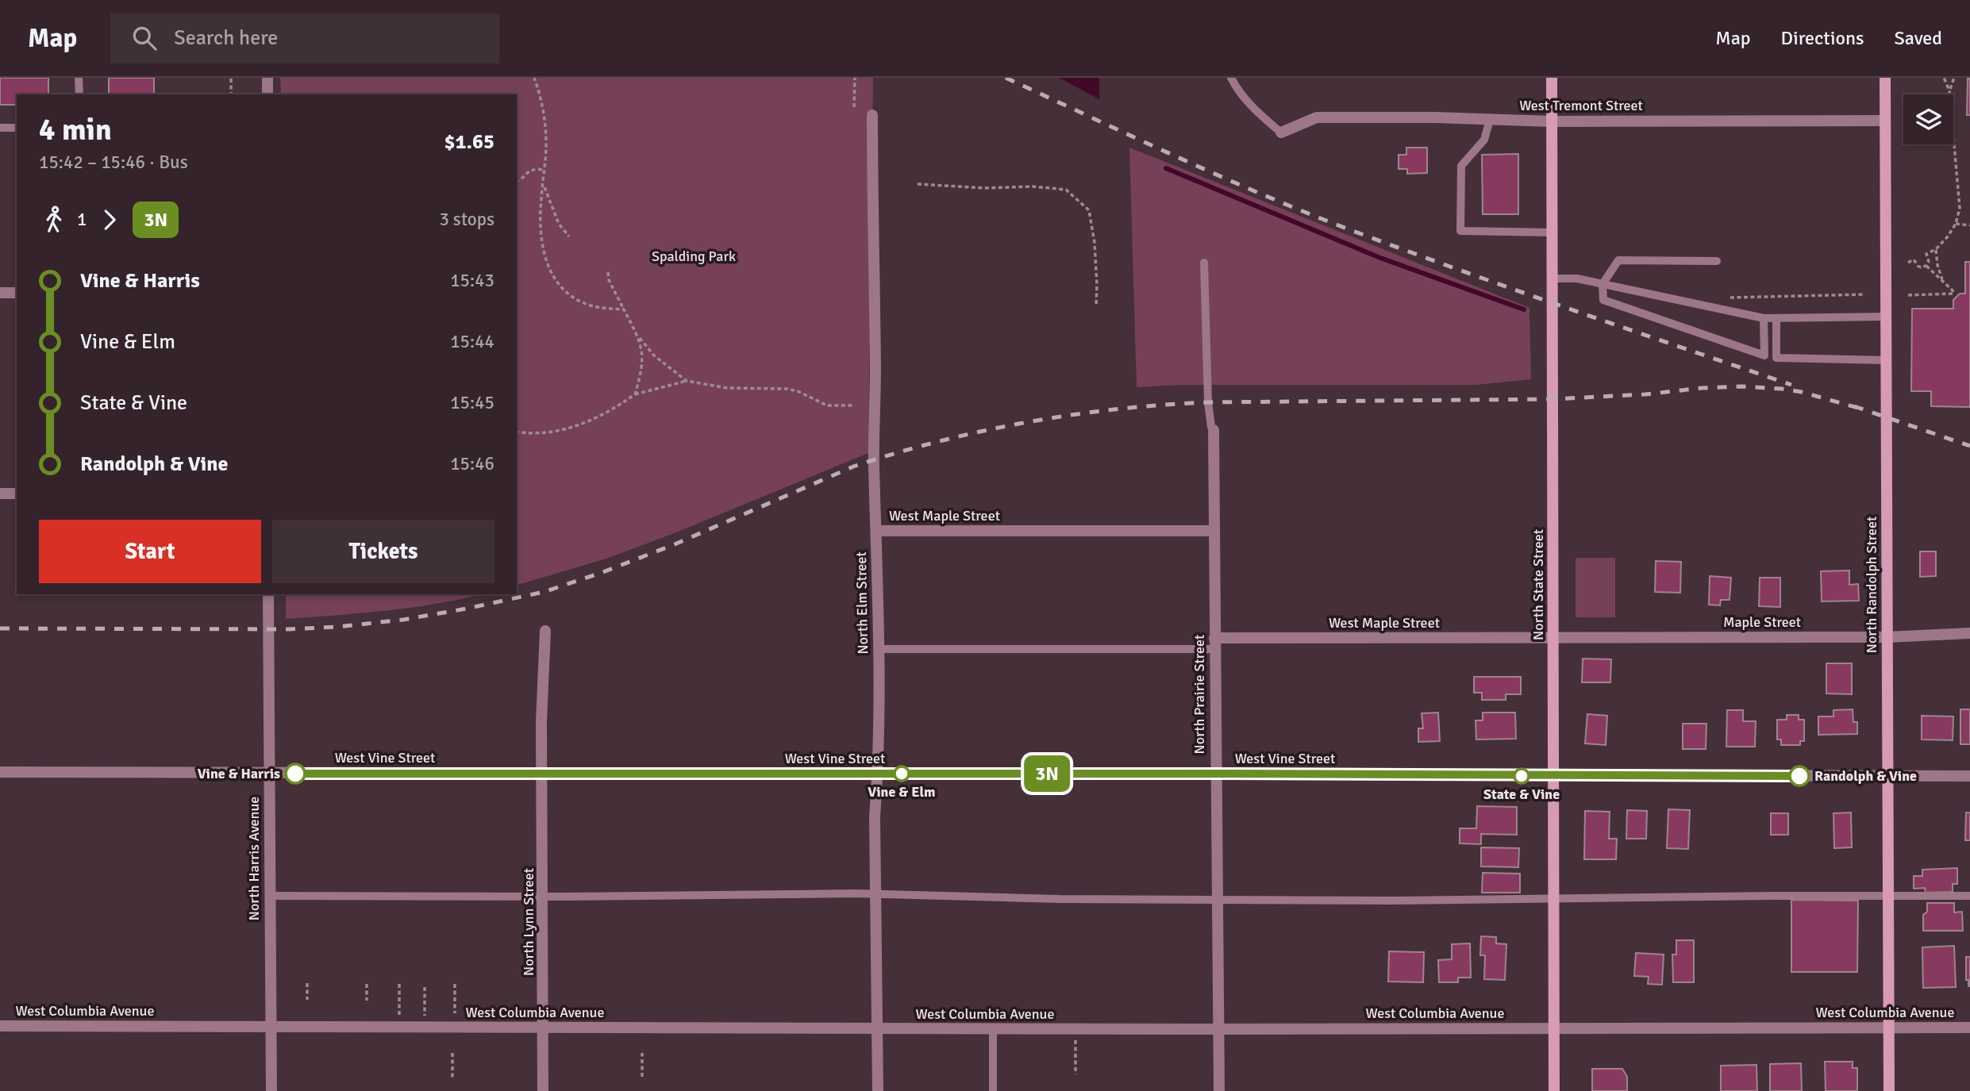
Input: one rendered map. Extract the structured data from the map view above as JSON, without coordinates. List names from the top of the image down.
{
  "streets": {
    "main road": ["North State Street", "North Randolph Street"],
    "street": [
      "West Tremont Street",
      "West Maple Street",
      "North Elm Street",
      "Maple Street",
      "North Prairie Street",
      "West Vine Street",
      "North Harris Avenue",
      "North Lynn Street",
      "West Columbia Avenue"
    ]
  },
  "crossings": [
    ["West Tremont Street", "North State Street"],
    ["West Tremont Street", "North Randolph Street"],
    ["West Maple Street", "North State Street"],
    ["West Maple Street", "North Elm Street"],
    ["West Maple Street", "Maple Street"],
    ["West Maple Street", "North Prairie Street"],
    ["North State Street", "Maple Street"],
    ["North State Street", "West Vine Street"],
    ["North State Street", "West Columbia Avenue"],
    ["North Randolph Street", "Maple Street"],
    ["North Randolph Street", "West Vine Street"],
    ["North Randolph Street", "West Columbia Avenue"],
    ["North Elm Street", "West Vine Street"],
    ["North Elm Street", "West Columbia Avenue"],
    ["North Prairie Street", "West Vine Street"],
    ["North Prairie Street", "West Columbia Avenue"],
    ["West Vine Street", "North Harris Avenue"],
    ["West Vine Street", "North Lynn Street"],
    ["North Harris Avenue", "West Columbia Avenue"],
    ["North Lynn Street", "West Columbia Avenue"]
  ],
  "parks": ["Spalding Park"],
  "places": [
    "Vine & Harris",
    "Vine & Elm",
    "State & Vine",
    "Randolph & Vine"
  ],
  "lines": ["bus line 3N"],
  "page": {
    "header": "Map",
    "search": "Search here",
    "nav": ["Map", "Directions", "Saved"],
    "on_map": "3N",
    "heading": ["4 min", "15:42 – 15:46 · Bus", "$1.65"],
    "legs": ["1", "3N", "3 stops"],
    "list": [
      {
        "name": "Vine & Harris",
        "value": "15:43"
      },
      {
        "name": "Vine & Elm",
        "value": "15:44"
      },
      {
        "name": "State & Vine",
        "value": "15:45"
      },
      {
        "name": "Randolph & Vine",
        "value": "15:46"
      }
    ],
    "buttons": ["Start", "Tickets"]
  }
}
